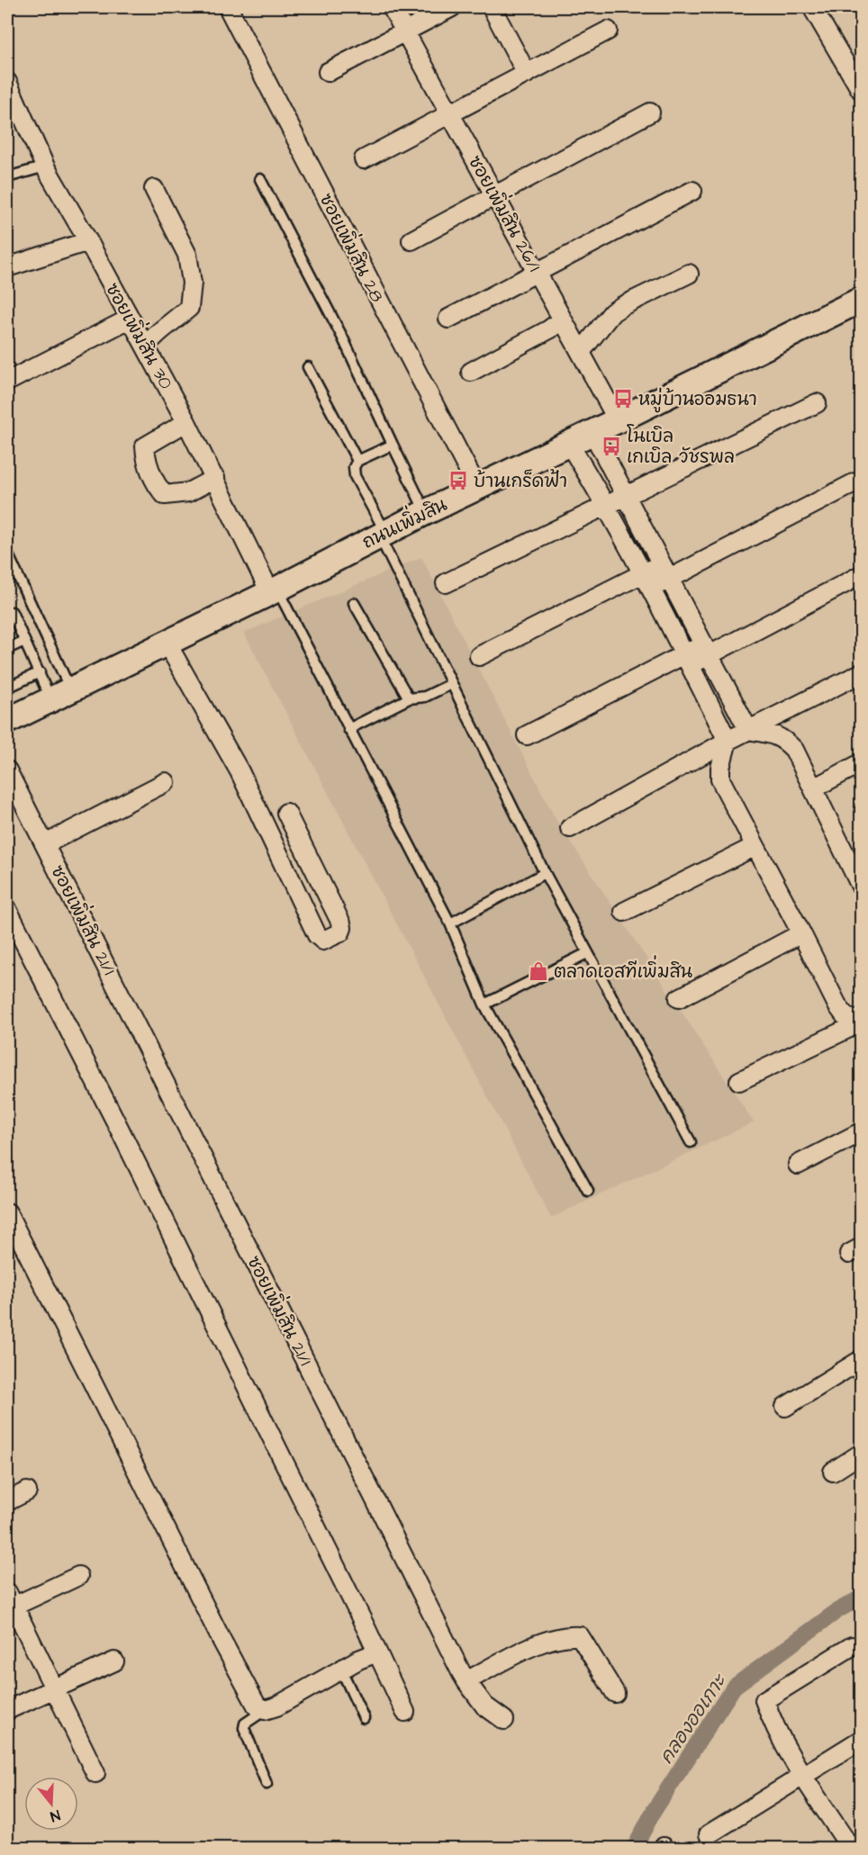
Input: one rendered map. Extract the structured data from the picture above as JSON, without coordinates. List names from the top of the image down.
{
  "streets": {
    "street": [
      "ซอยเพิ่มสิน 26/1",
      "ซอยเพิ่มสิน 28",
      "ซอยเพิ่มสิน 30",
      "ถนนเพิ่มสิน",
      "ซอยเพิ่มสิน 21/1"
    ]
  },
  "crossings": [
    ["ซอยเพิ่มสิน 26/1", "ถนนเพิ่มสิน"],
    ["ซอยเพิ่มสิน 28", "ถนนเพิ่มสิน"],
    ["ซอยเพิ่มสิน 30", "ถนนเพิ่มสิน"]
  ],
  "water": ["คลองออเกาะ"],
  "places": {
    "bus stop": ["หมู่บ้านออมธนา", "โนเบิล เกเบิล วัชรพล", "บ้านเกร็ดฟ้า"],
    "shop": ["ตลาดเอสทีเพิ่มสิน"]
  },
  "north": "bottom"
}
